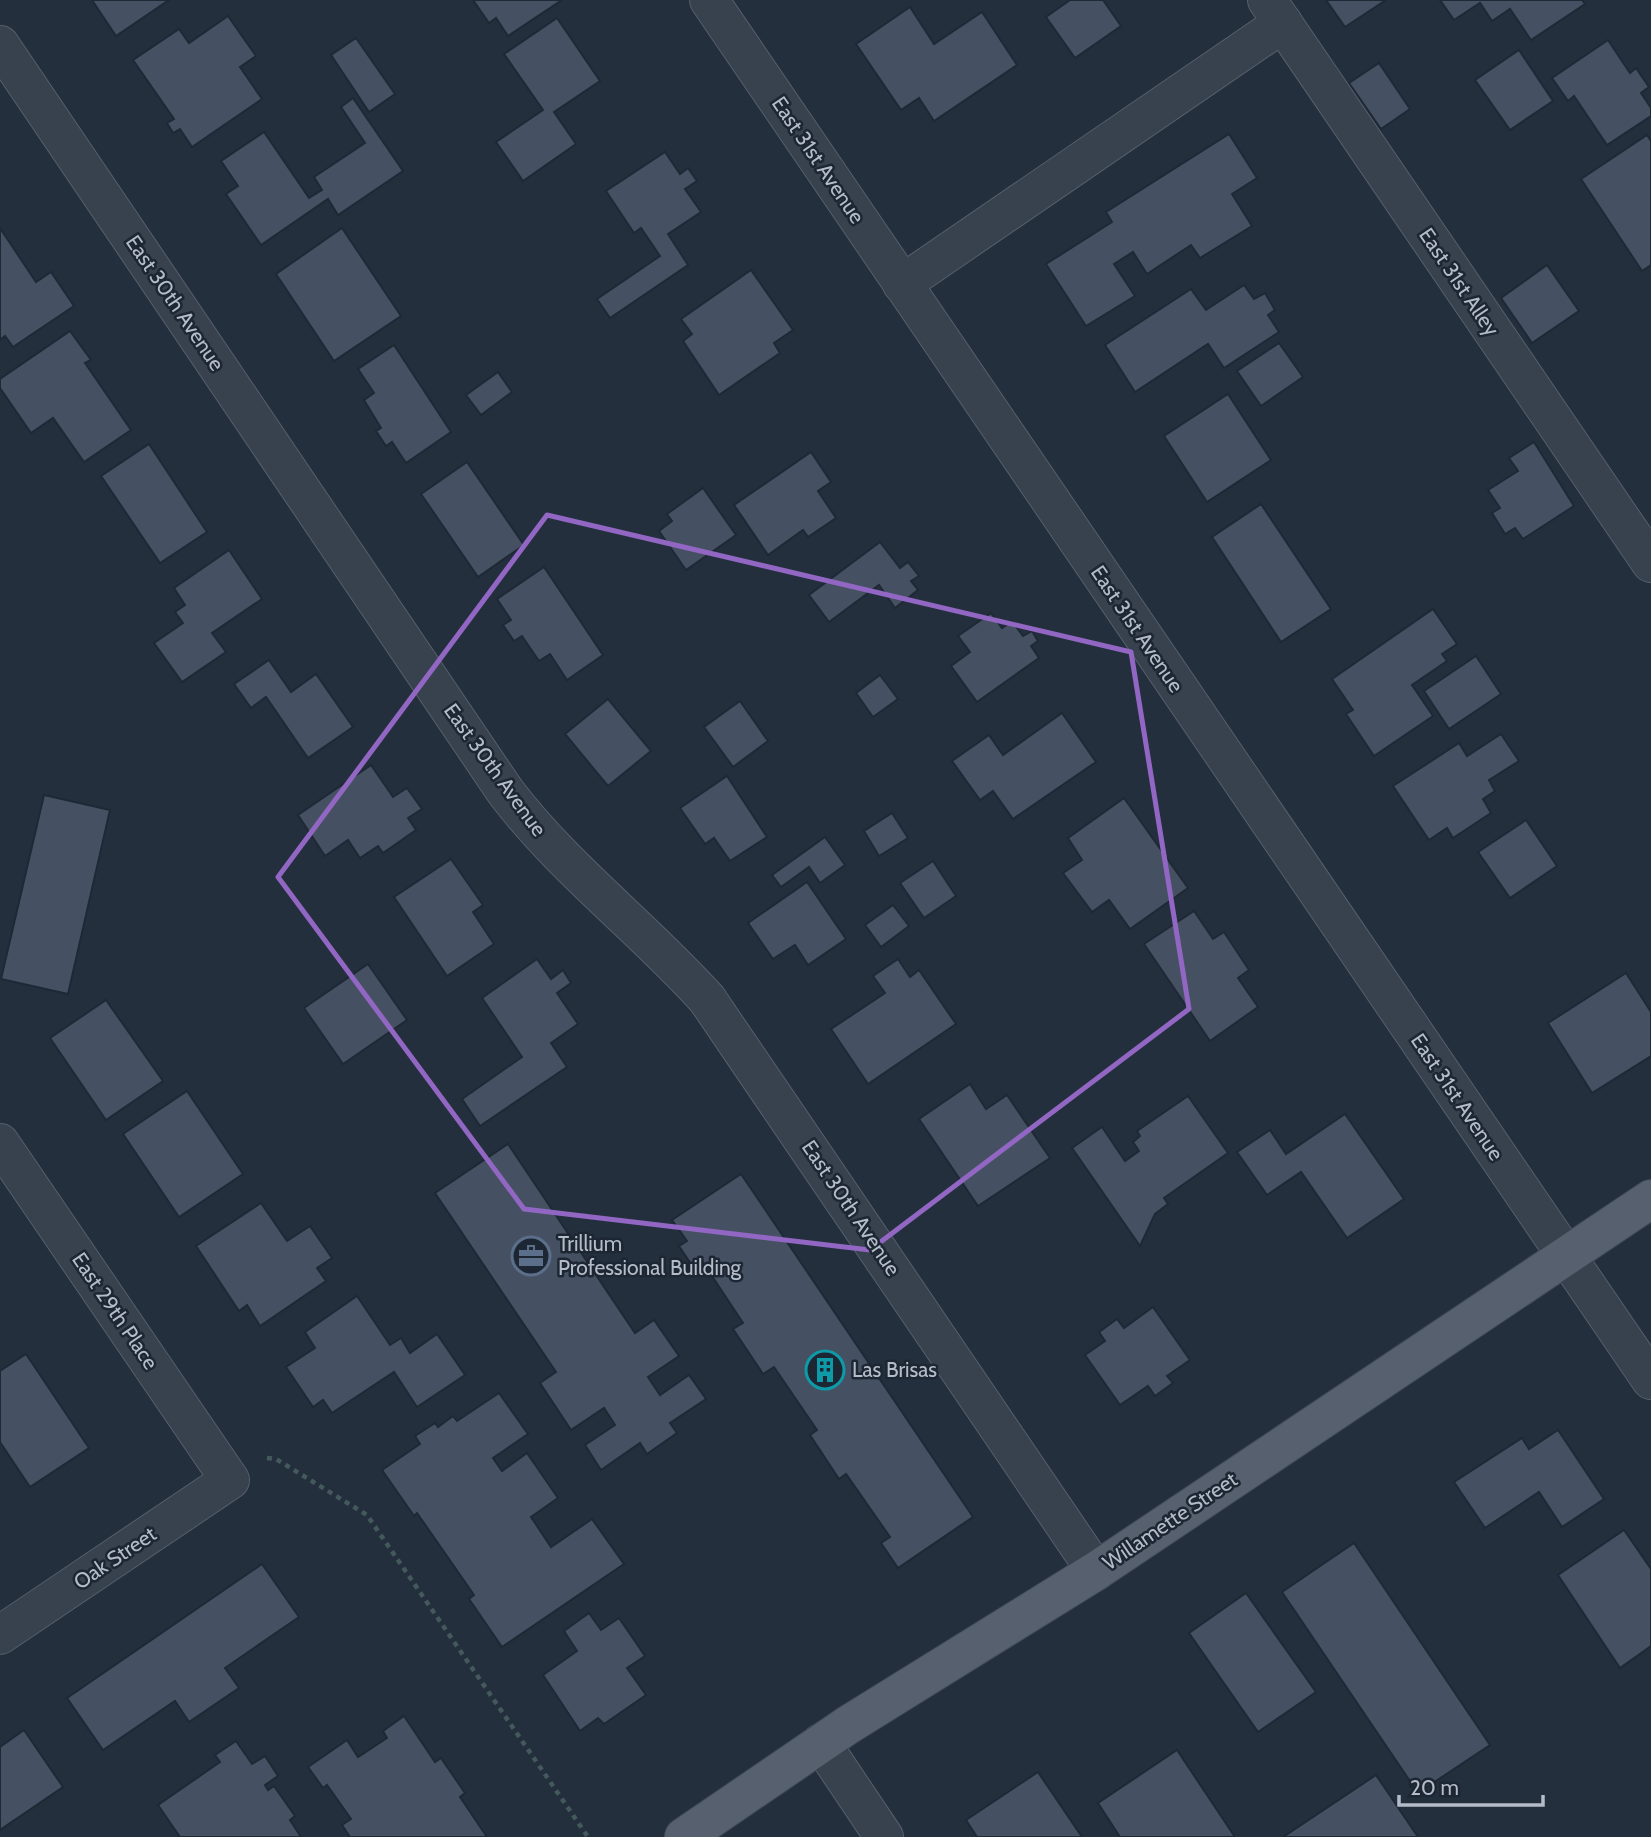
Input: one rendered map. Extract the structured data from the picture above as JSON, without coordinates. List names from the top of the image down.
{
  "streets": {
    "main road": ["Willamette Street"],
    "street": [
      "East 31st Avenue",
      "East 31st Alley",
      "East 30th Avenue",
      "East 29th Place",
      "Oak Street"
    ]
  },
  "crossings": [
    ["East 31st Avenue", "Willamette Street"],
    ["East 30th Avenue", "Willamette Street"],
    ["East 29th Place", "Oak Street"]
  ],
  "places": {
    "office": ["Trillium Professional Building"],
    "building": ["Las Brisas"]
  },
  "scale_bar": "20 m"
}
